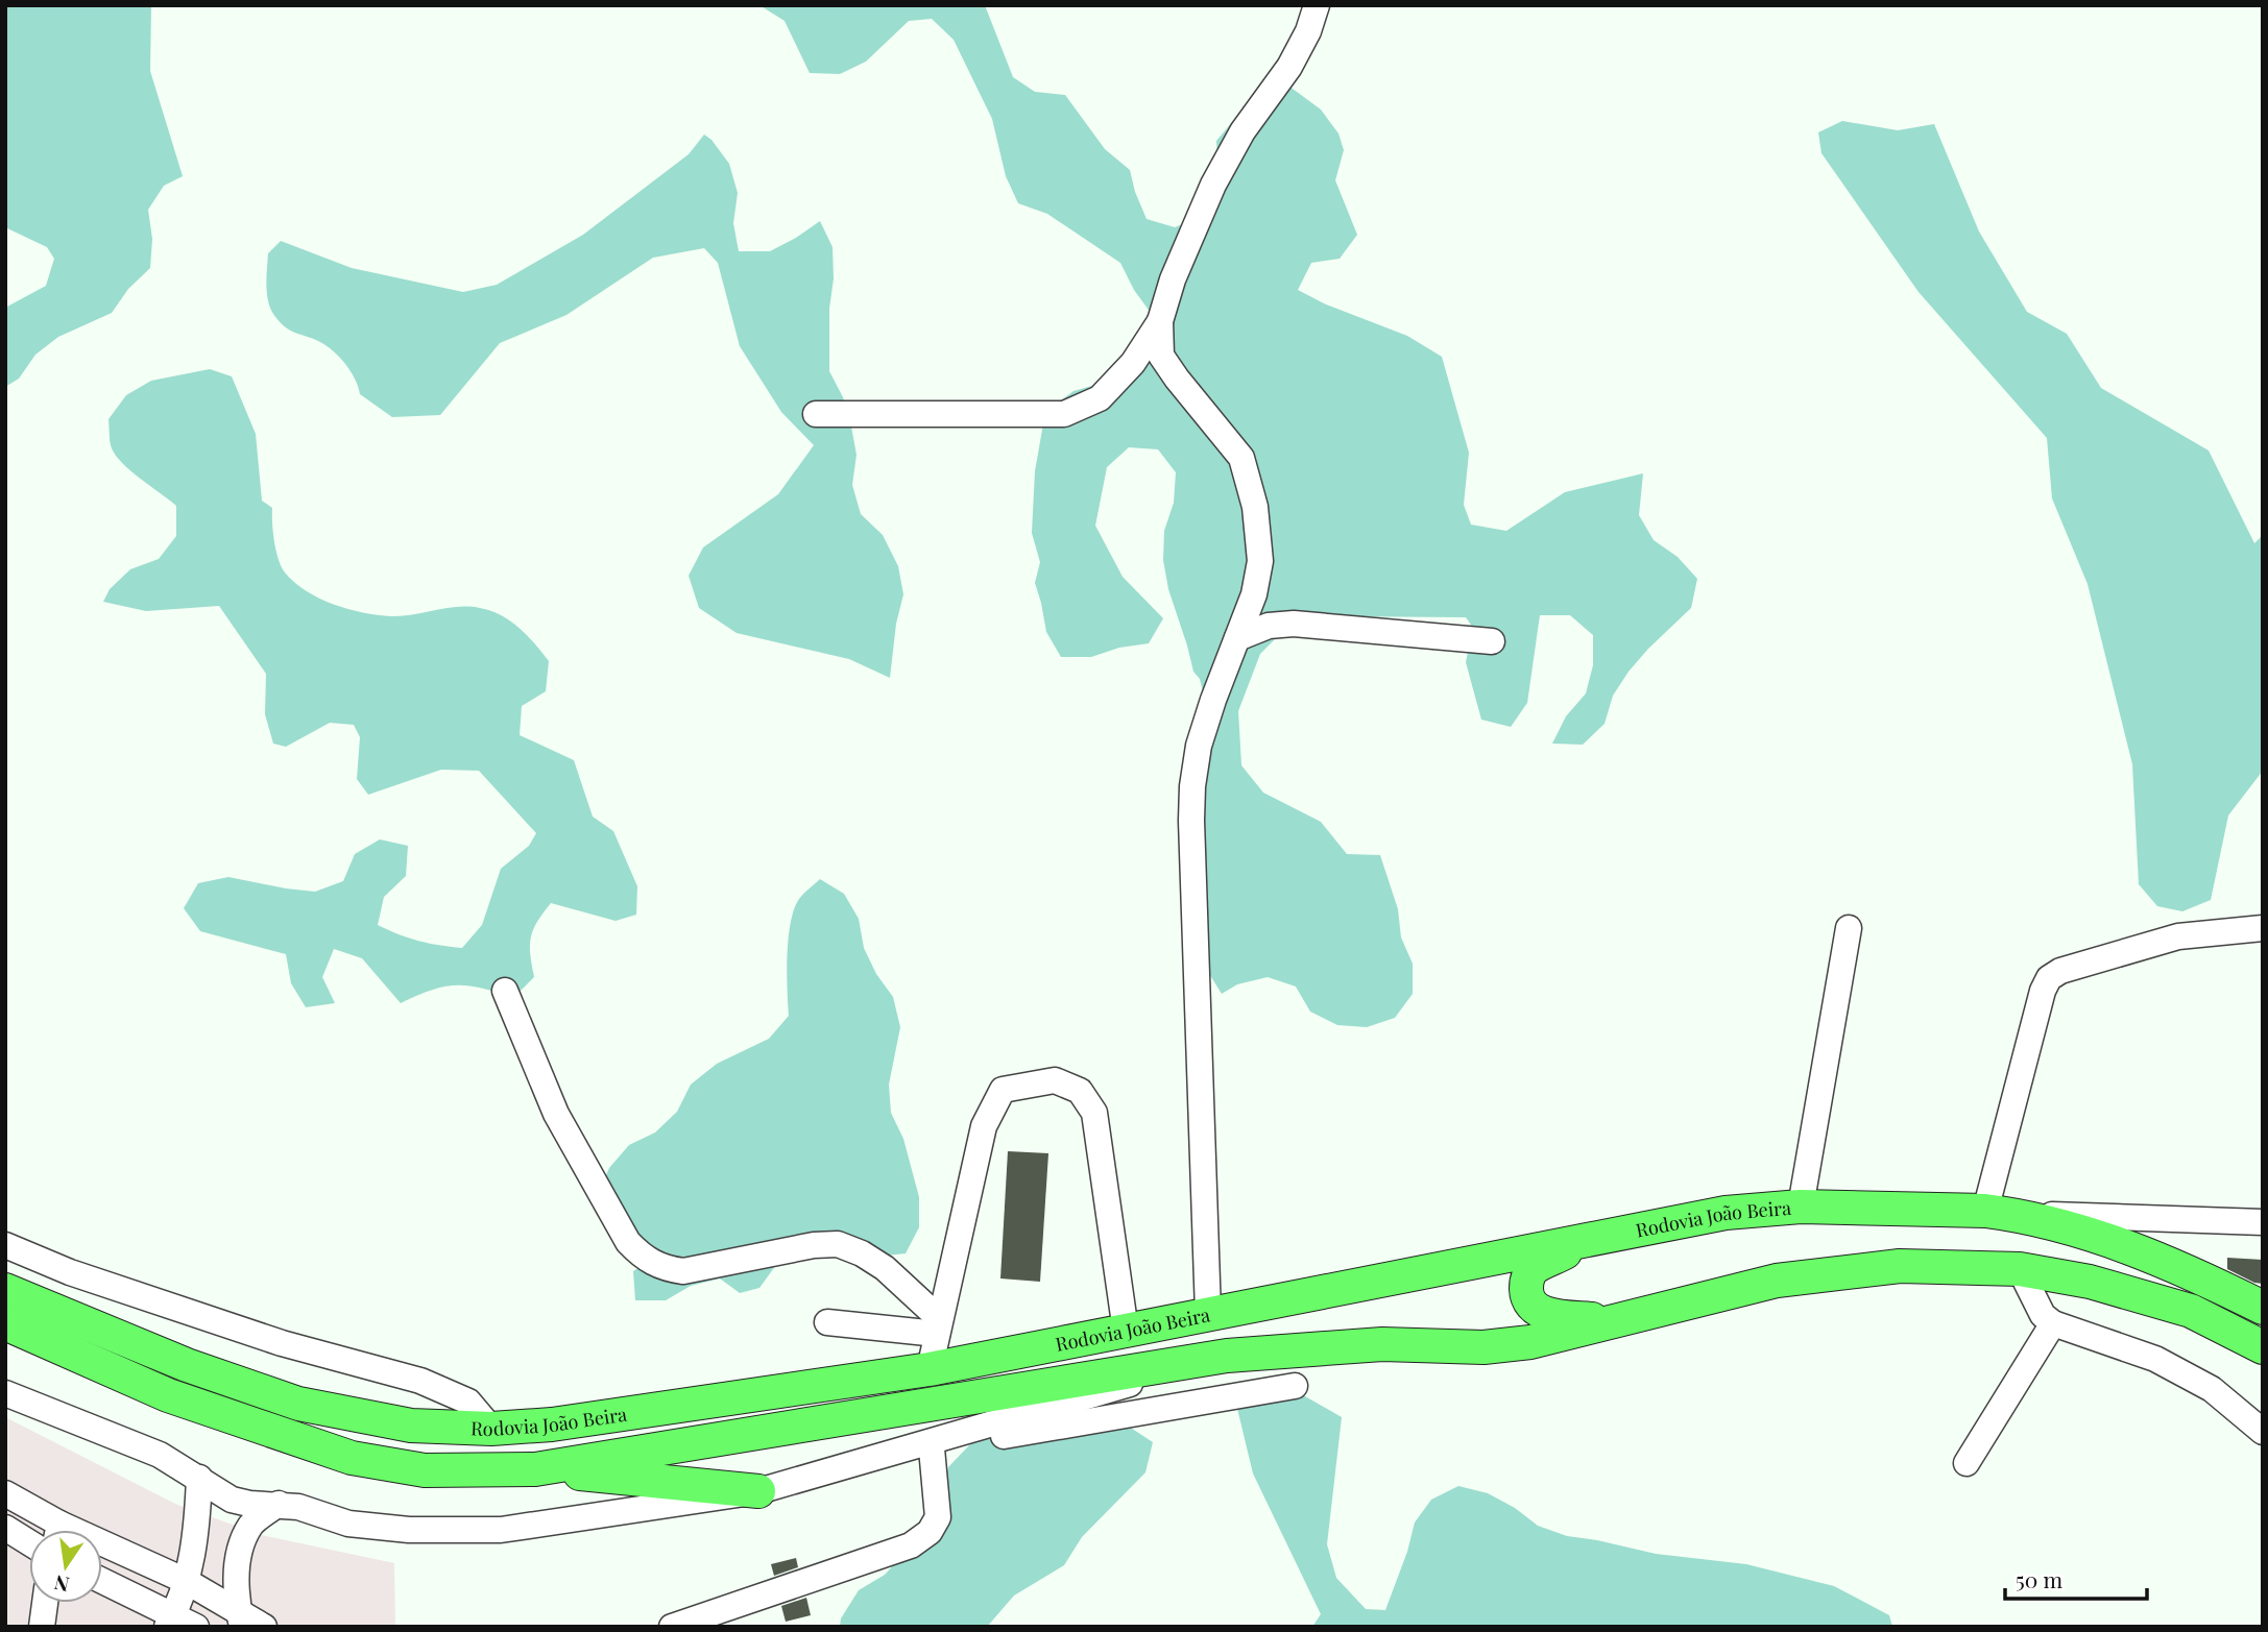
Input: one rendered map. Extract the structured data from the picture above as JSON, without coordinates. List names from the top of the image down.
{
  "streets": {
    "main road": ["Rodovia João Beira"]
  },
  "scale_bar": "50 m",
  "north": "bottom"
}
